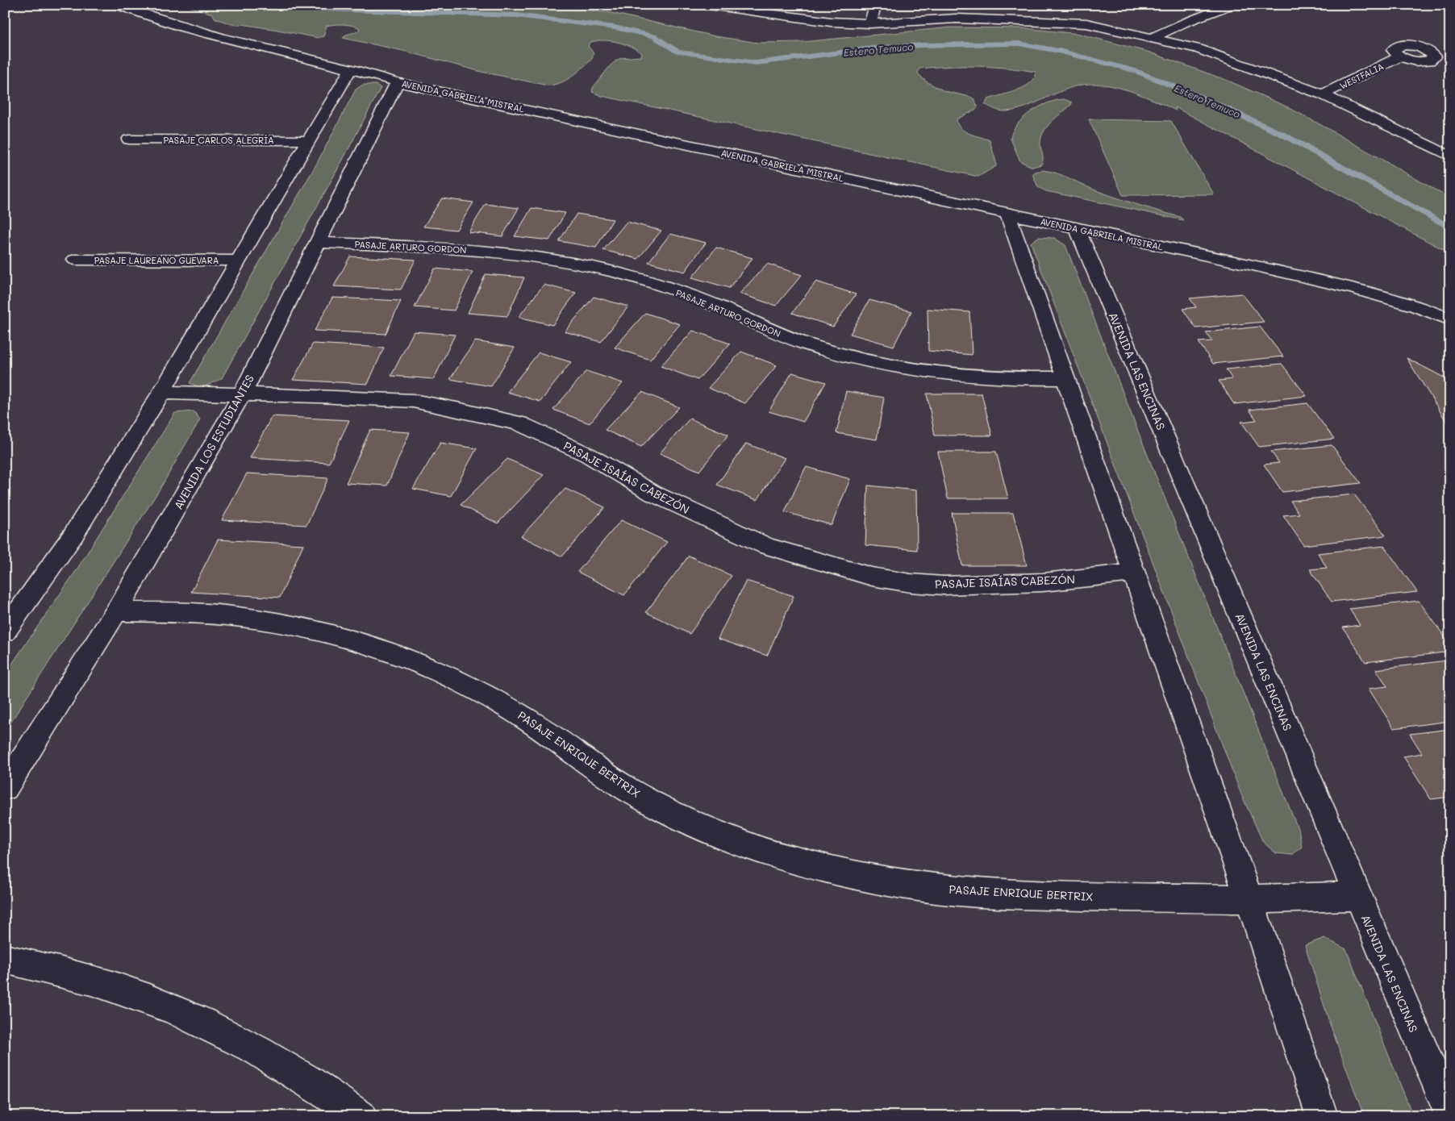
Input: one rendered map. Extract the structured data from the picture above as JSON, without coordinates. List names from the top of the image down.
{
  "streets": {
    "street": [
      "WESTFALIA",
      "AVENIDA GABRIELA MISTRAL",
      "PASAJE CARLOS ALEGRÍA",
      "PASAJE ARTURO GORDON",
      "PASAJE LAUREANO GUEVARA",
      "AVENIDA LAS ENCINAS",
      "AVENIDA LOS ESTUDIANTES",
      "PASAJE ISAÍAS CABEZÓN",
      "PASAJE ENRIQUE BERTRIX"
    ]
  },
  "crossings": [
    ["AVENIDA GABRIELA MISTRAL", "AVENIDA LAS ENCINAS"],
    ["AVENIDA GABRIELA MISTRAL", "AVENIDA LOS ESTUDIANTES"],
    ["PASAJE ARTURO GORDON", "AVENIDA LOS ESTUDIANTES"],
    ["AVENIDA LAS ENCINAS", "PASAJE ENRIQUE BERTRIX"],
    ["AVENIDA LOS ESTUDIANTES", "PASAJE ISAÍAS CABEZÓN"],
    ["AVENIDA LOS ESTUDIANTES", "PASAJE ENRIQUE BERTRIX"]
  ],
  "water": ["Estero Temuco"]
}
